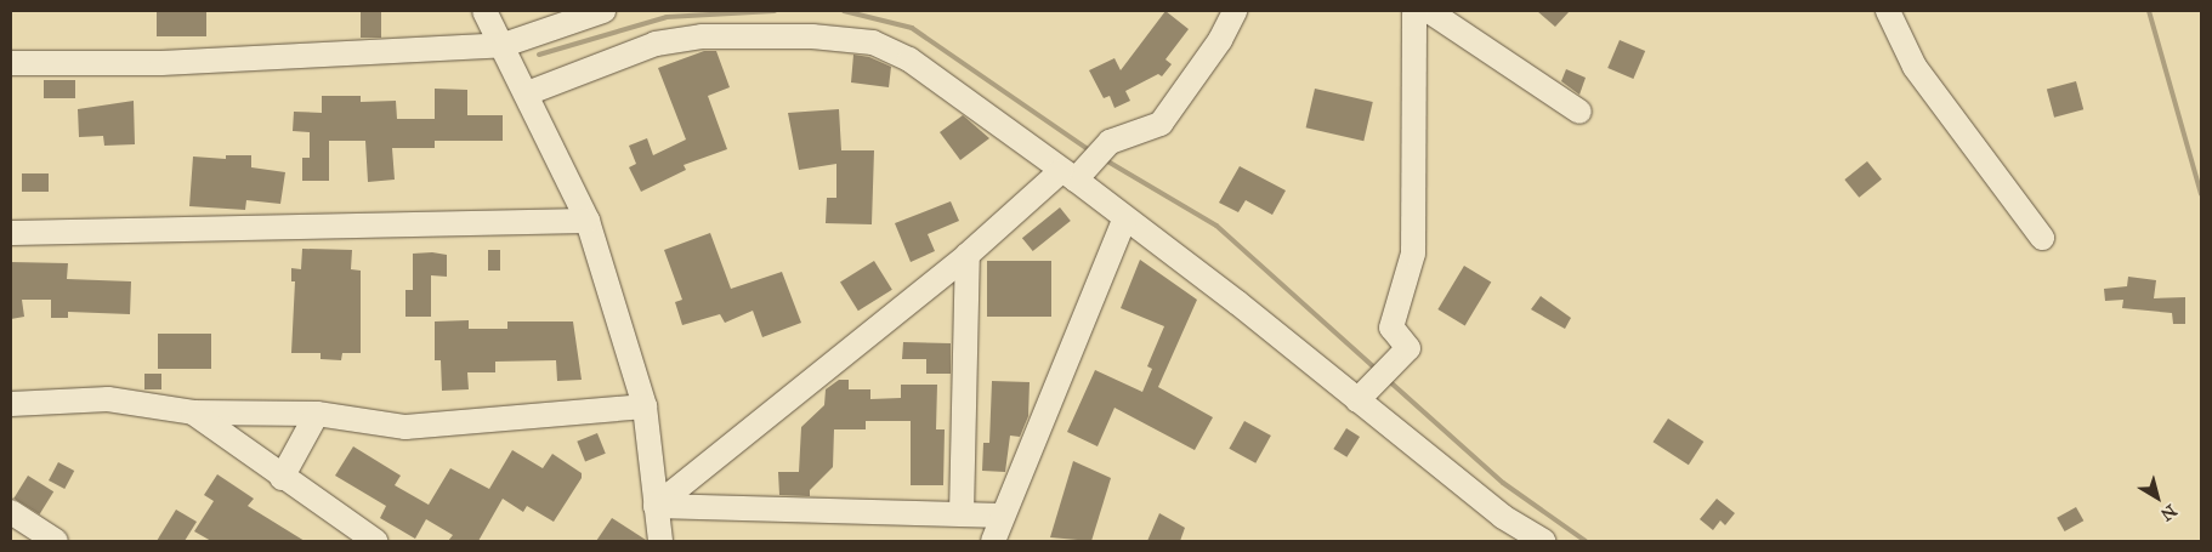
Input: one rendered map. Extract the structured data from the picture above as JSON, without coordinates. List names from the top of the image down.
{
  "north": "bottom right"
}
